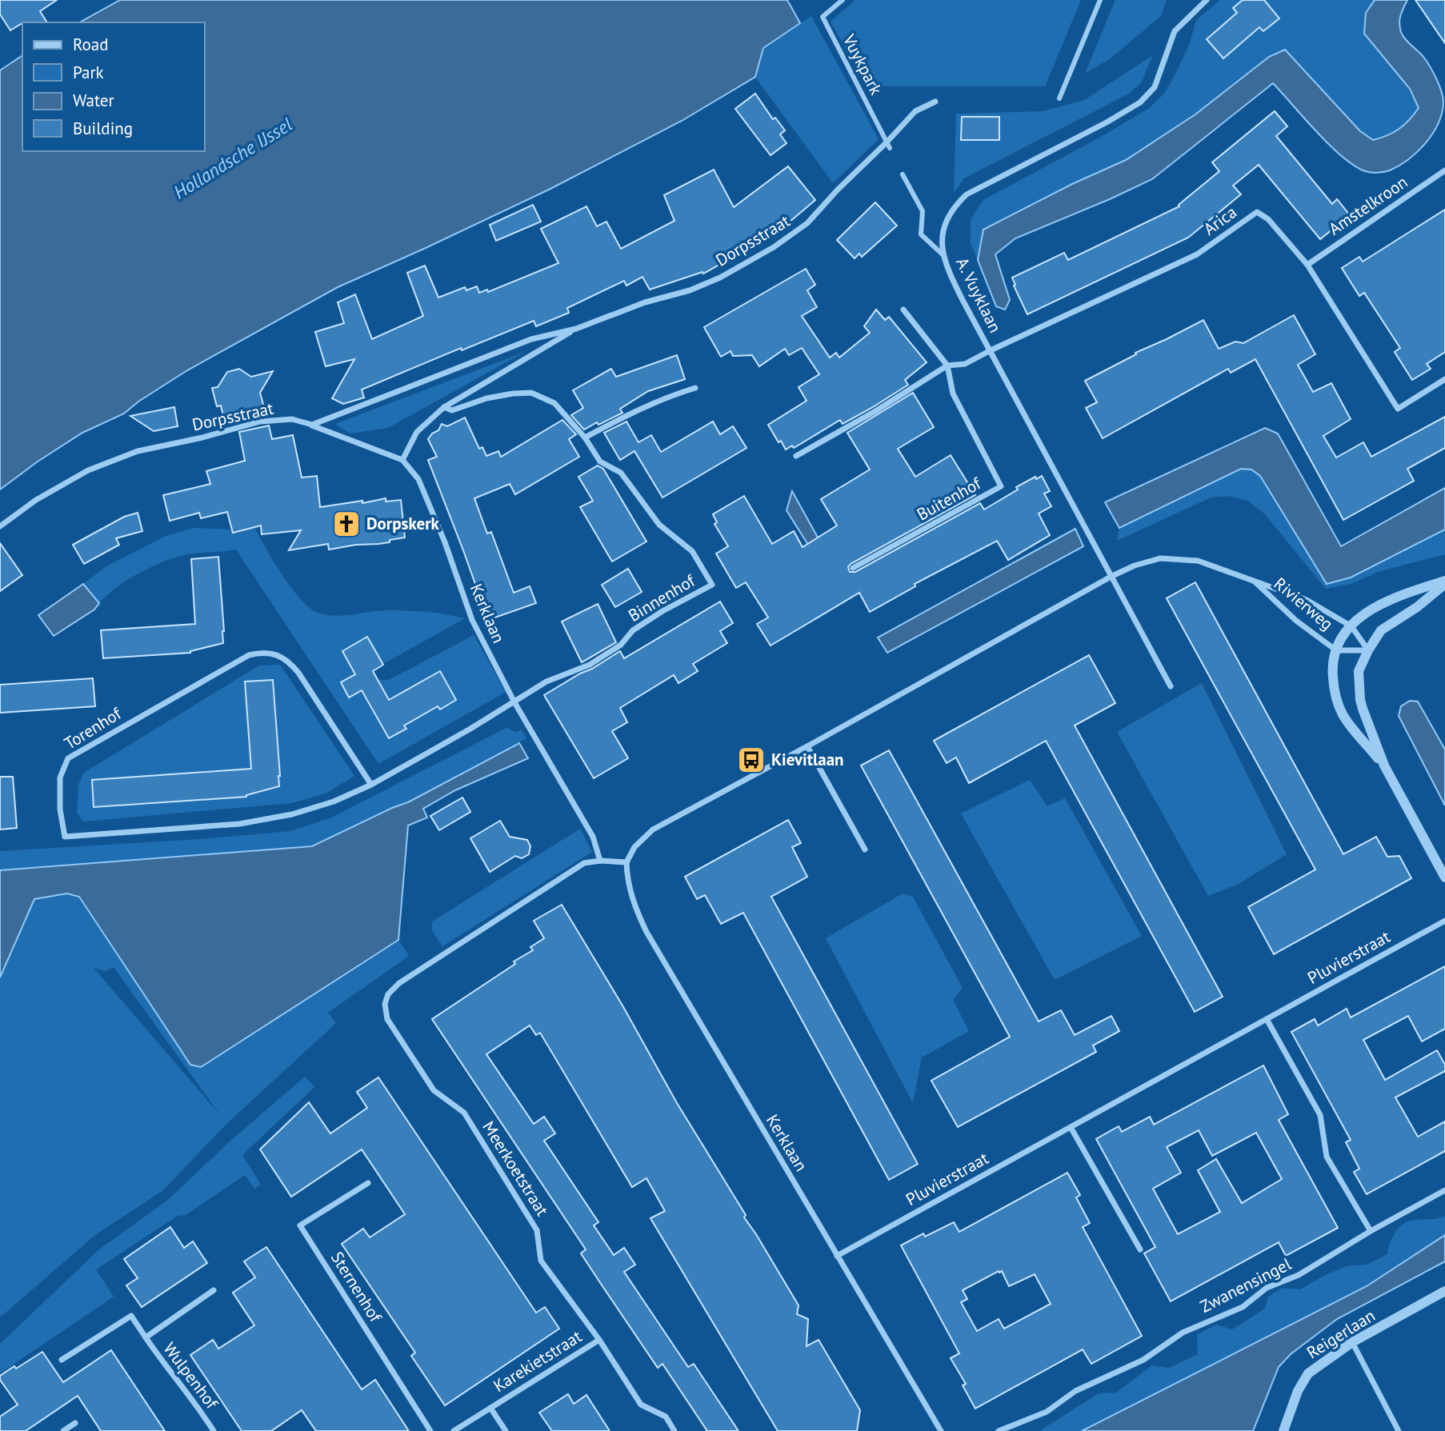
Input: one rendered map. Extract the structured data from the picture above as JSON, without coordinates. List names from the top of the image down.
{
  "streets": {
    "street": [
      "Vuykpark",
      "Amstelkroon",
      "Arica",
      "Dorpsstraat",
      "A. Vuyklaan",
      "Buitenhof",
      "Binnenhof",
      "Rivierweg",
      "Kerklaan",
      "Torenhof",
      "Pluvierstraat",
      "Meerkoetstraat",
      "Zwanensingel",
      "Sternenhof",
      "Reigerlaan",
      "Karekietstraat",
      "Wulpenhof"
    ]
  },
  "crossings": [
    ["Vuykpark", "Dorpsstraat"],
    ["Amstelkroon", "Arica"],
    ["Arica", "A. Vuyklaan"],
    ["Dorpsstraat", "Binnenhof"],
    ["Dorpsstraat", "Kerklaan"],
    ["A. Vuyklaan", "Rivierweg"],
    ["Binnenhof", "Kerklaan"],
    ["Binnenhof", "Torenhof"],
    ["Kerklaan", "Torenhof"],
    ["Kerklaan", "Pluvierstraat"],
    ["Kerklaan", "Meerkoetstraat"],
    ["Meerkoetstraat", "Karekietstraat"]
  ],
  "water": ["Hollandsche IJssel"],
  "places": {
    "church": ["Dorpskerk"],
    "bus stop": ["Kievitlaan"]
  },
  "legend": [
    "Road",
    "Park",
    "Water",
    "Building"
  ]
}
